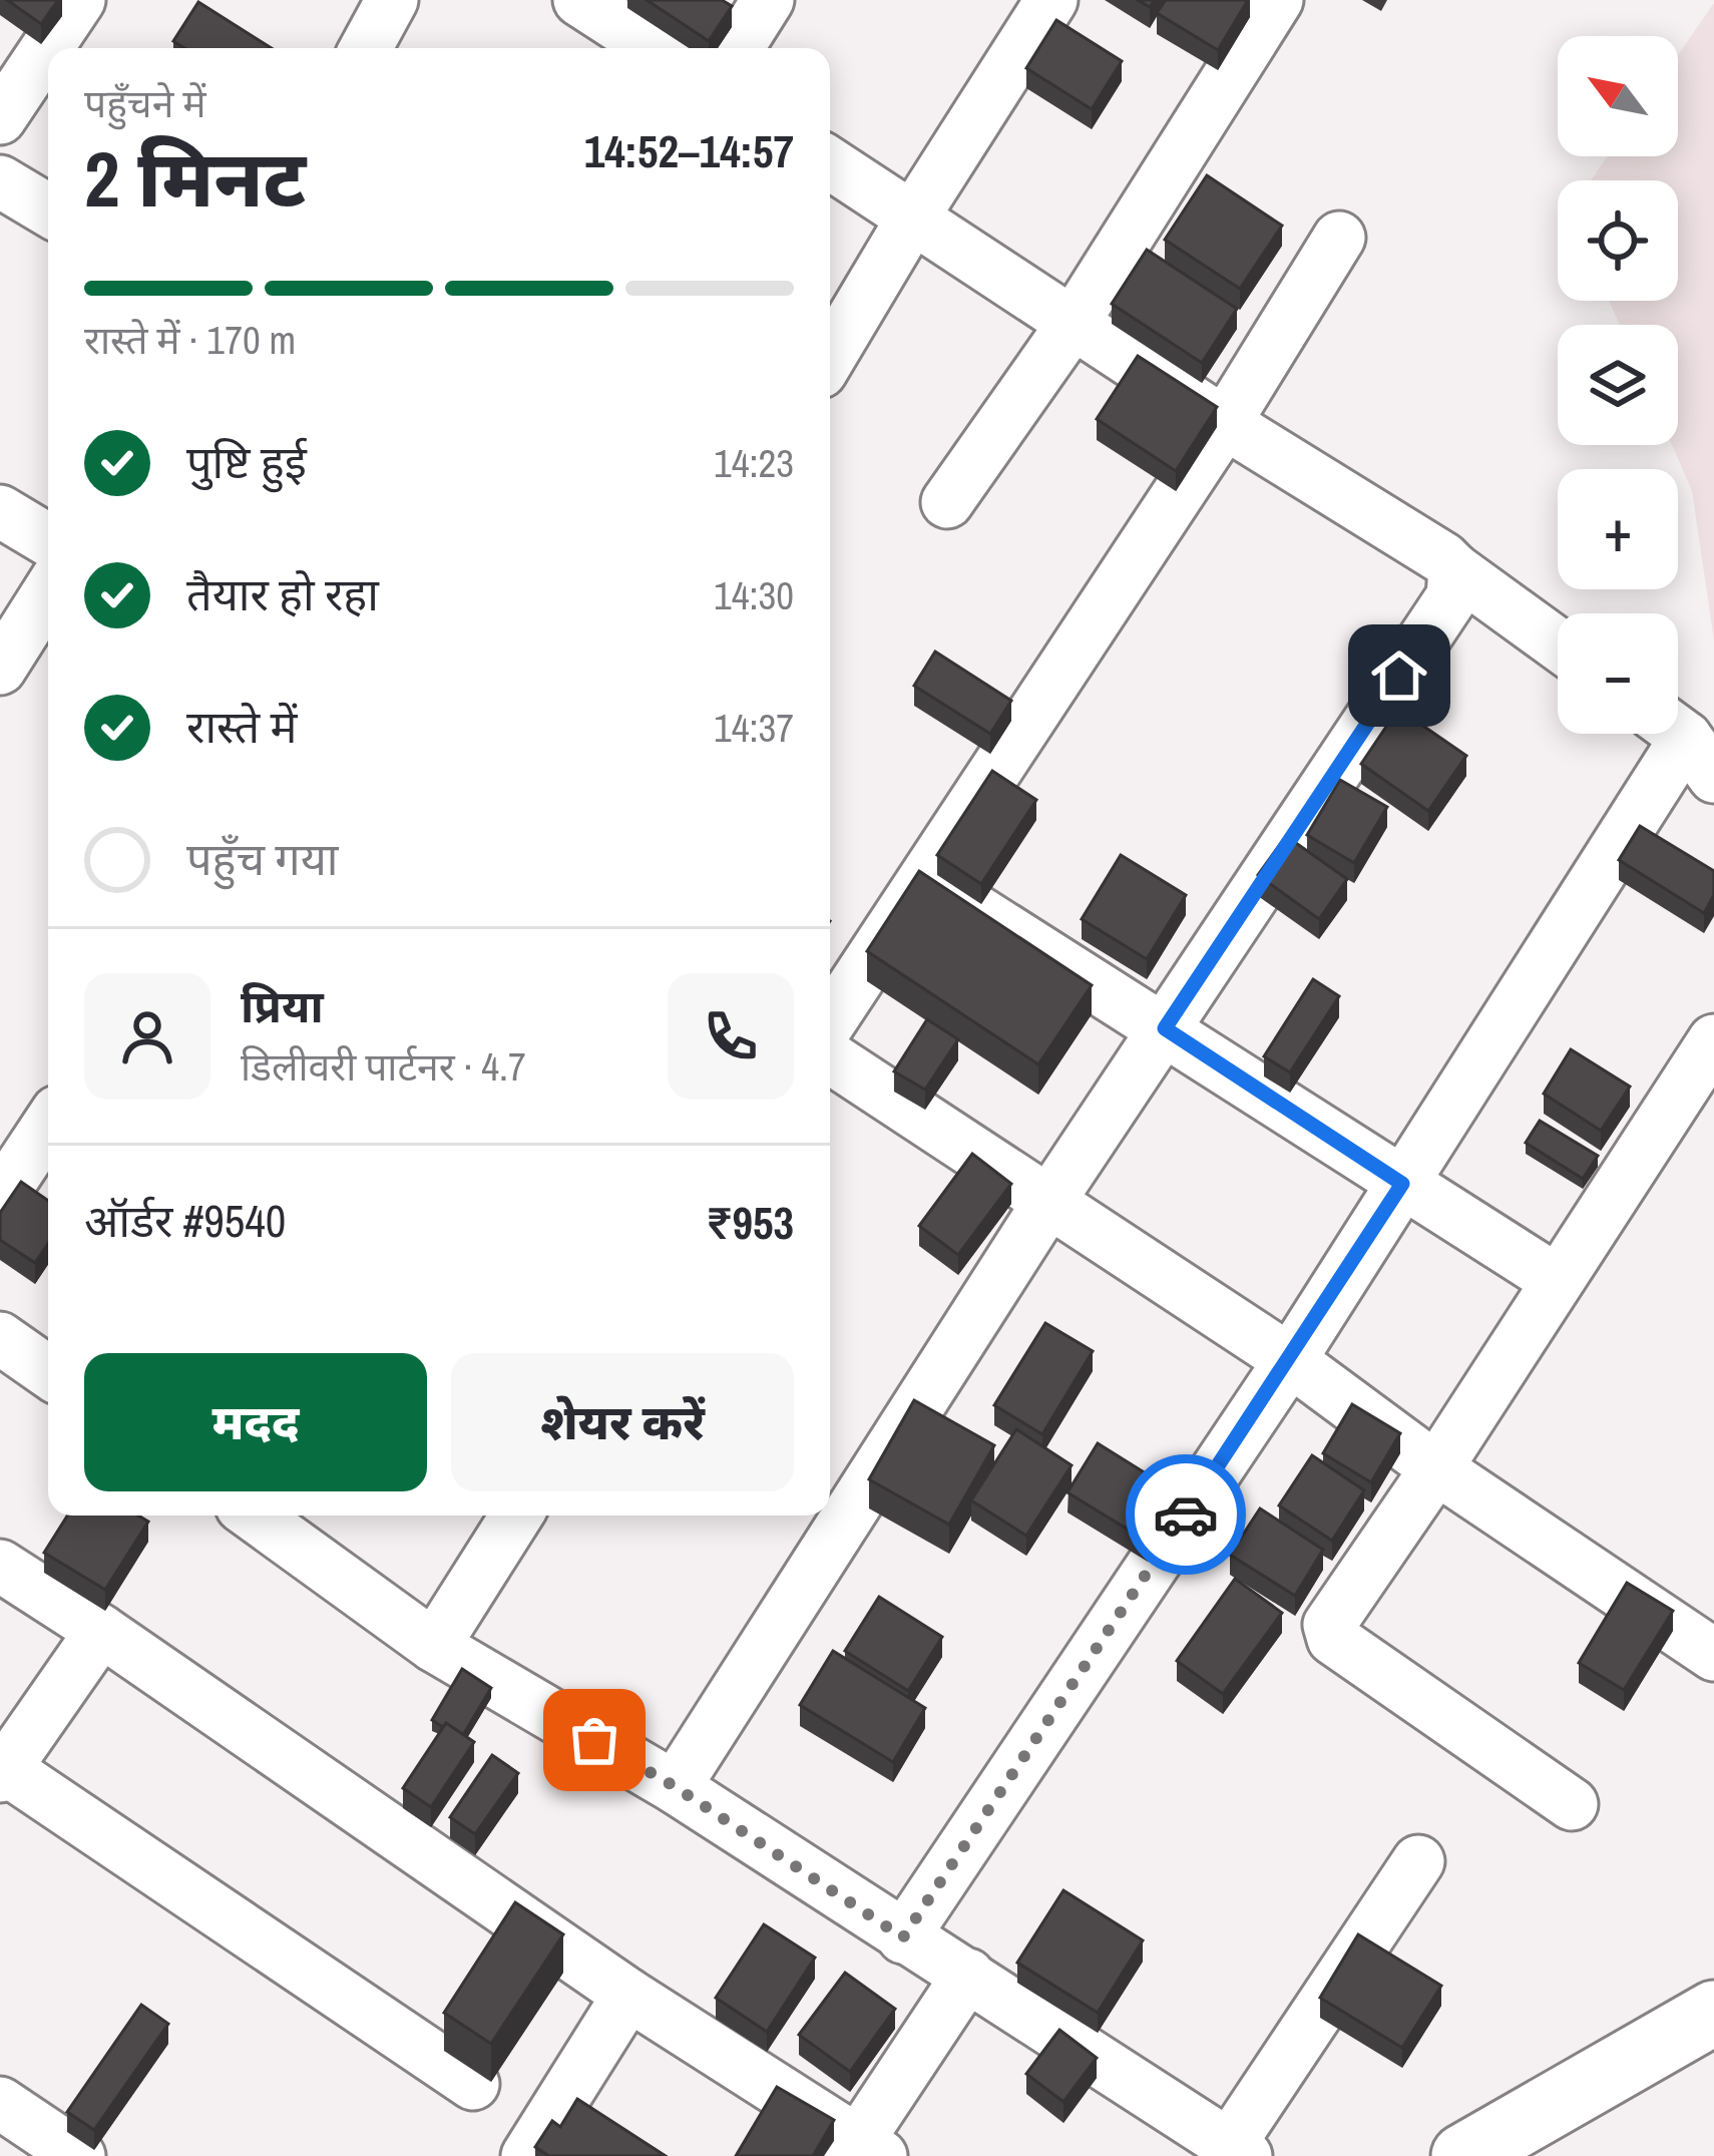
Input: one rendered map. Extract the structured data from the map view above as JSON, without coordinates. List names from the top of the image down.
{
  "north": "top left",
  "page": {
    "map_buttons": ["+", "−"],
    "heading": ["2 मिनट", "पहुँचने में", "14:52–14:57"],
    "panel": [
      "प्रिया",
      "डिलीवरी पार्टनर · 4.7",
      "ऑर्डर #9540",
      "₹953"
    ],
    "bar": "रास्ते में · 170 m",
    "list": [
      ["पुष्टि हुई", "14:23"],
      ["तैयार हो रहा", "14:30"],
      ["रास्ते में", "14:37"],
      "पहुँच गया"
    ],
    "buttons": ["मदद", "शेयर करें"]
  }
}
